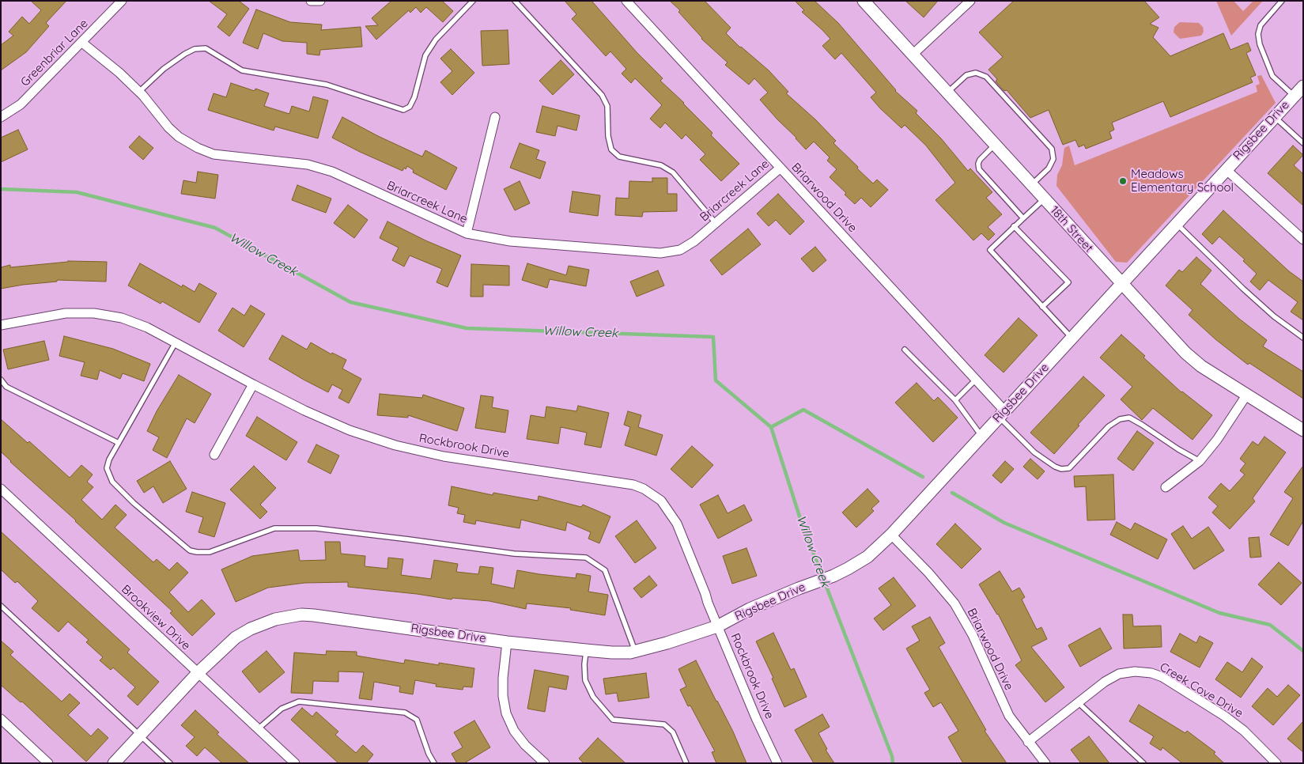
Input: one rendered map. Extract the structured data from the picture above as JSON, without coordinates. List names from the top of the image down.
{
  "streets": {
    "street": [
      "Greenbriar Lane",
      "Rigsbee Drive",
      "Briarcreek Lane",
      "Briarwood Drive",
      "18th Street",
      "Rockbrook Drive",
      "Brookview Drive",
      "Creek Cove Drive"
    ]
  },
  "crossings": [
    ["Greenbriar Lane", "Briarcreek Lane"],
    ["Rigsbee Drive", "Briarwood Drive"],
    ["Rigsbee Drive", "18th Street"],
    ["Rigsbee Drive", "Rockbrook Drive"],
    ["Rigsbee Drive", "Brookview Drive"],
    ["Briarcreek Lane", "Briarwood Drive"],
    ["Briarwood Drive", "Creek Cove Drive"]
  ],
  "water": ["Willow Creek"],
  "places": ["Meadows Elementary School"]
}
